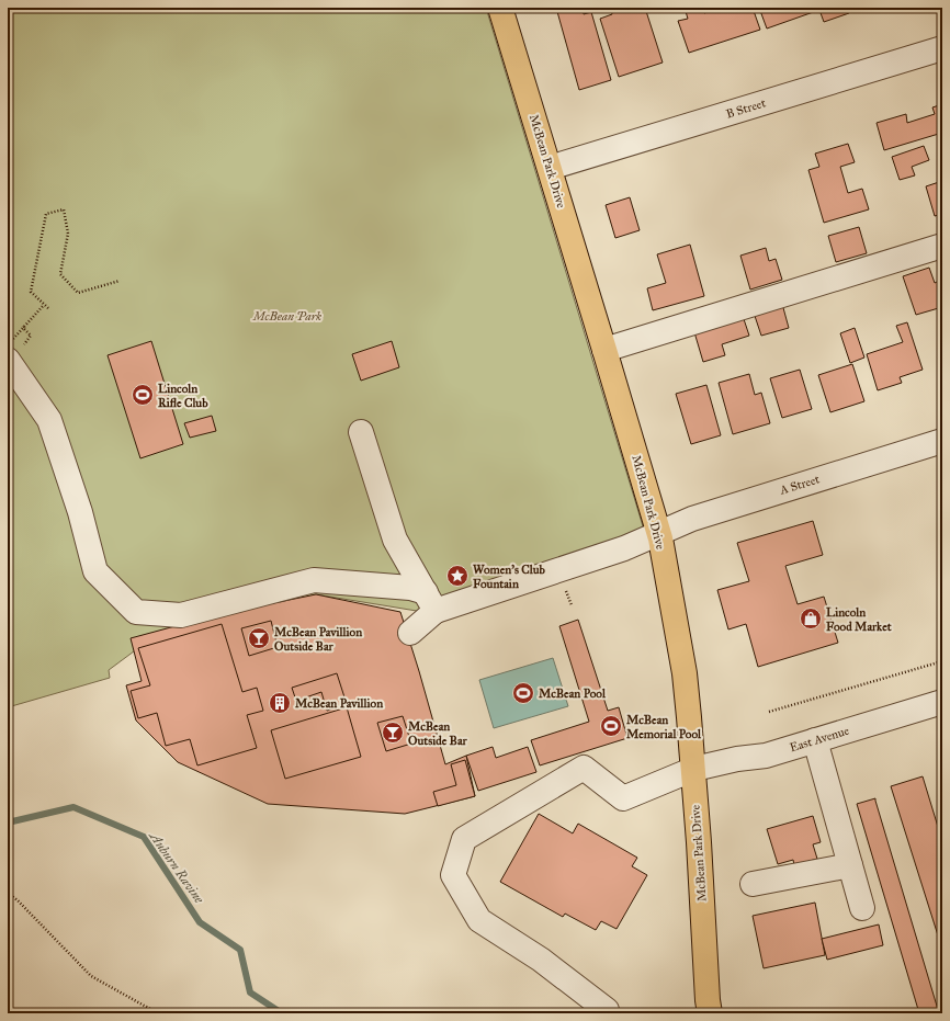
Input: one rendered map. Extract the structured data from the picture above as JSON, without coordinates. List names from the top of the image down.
{
  "streets": {
    "main road": ["McBean Park Drive"],
    "street": ["B Street", "A Street", "East Avenue"]
  },
  "crossings": [
    ["B Street", "McBean Park Drive"],
    ["McBean Park Drive", "A Street"],
    ["McBean Park Drive", "East Avenue"]
  ],
  "water": ["Auburn Ravine"],
  "parks": ["McBean Park"],
  "places": {
    "sports": ["Lincoln Rifle Club", "McBean Pool", "McBean Memorial Pool"],
    "place": ["Women's Club Fountain"],
    "shop": ["Lincoln Food Market"],
    "bar": ["McBean Pavillion Outside Bar", "McBean Outside Bar"],
    "building": ["McBean Pavillion"]
  }
}
